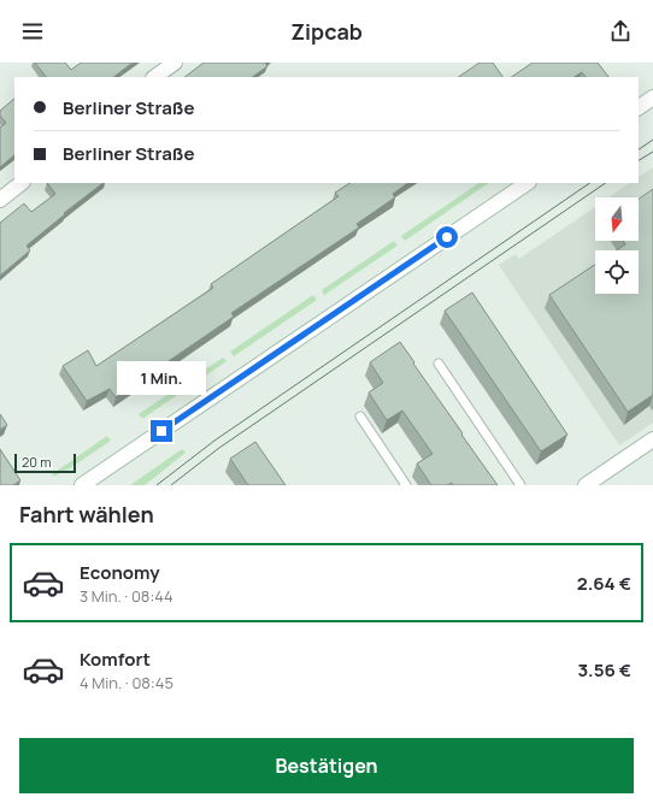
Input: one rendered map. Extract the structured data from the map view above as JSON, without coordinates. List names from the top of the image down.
{
  "scale_bar": "20 m",
  "north": "bottom",
  "page": {
    "header": "Zipcab",
    "banner": ["Berliner Straße", "Berliner Straße"],
    "bubble": "1 Min.",
    "scale": "20 m",
    "heading": "Fahrt wählen",
    "list": [
      {
        "name": "Economy",
        "note": "3 Min. · 08:44",
        "value": "2.64 €"
      },
      {
        "name": "Komfort",
        "note": "4 Min. · 08:45",
        "value": "3.56 €"
      }
    ],
    "buttons": "Bestätigen"
  }
}
